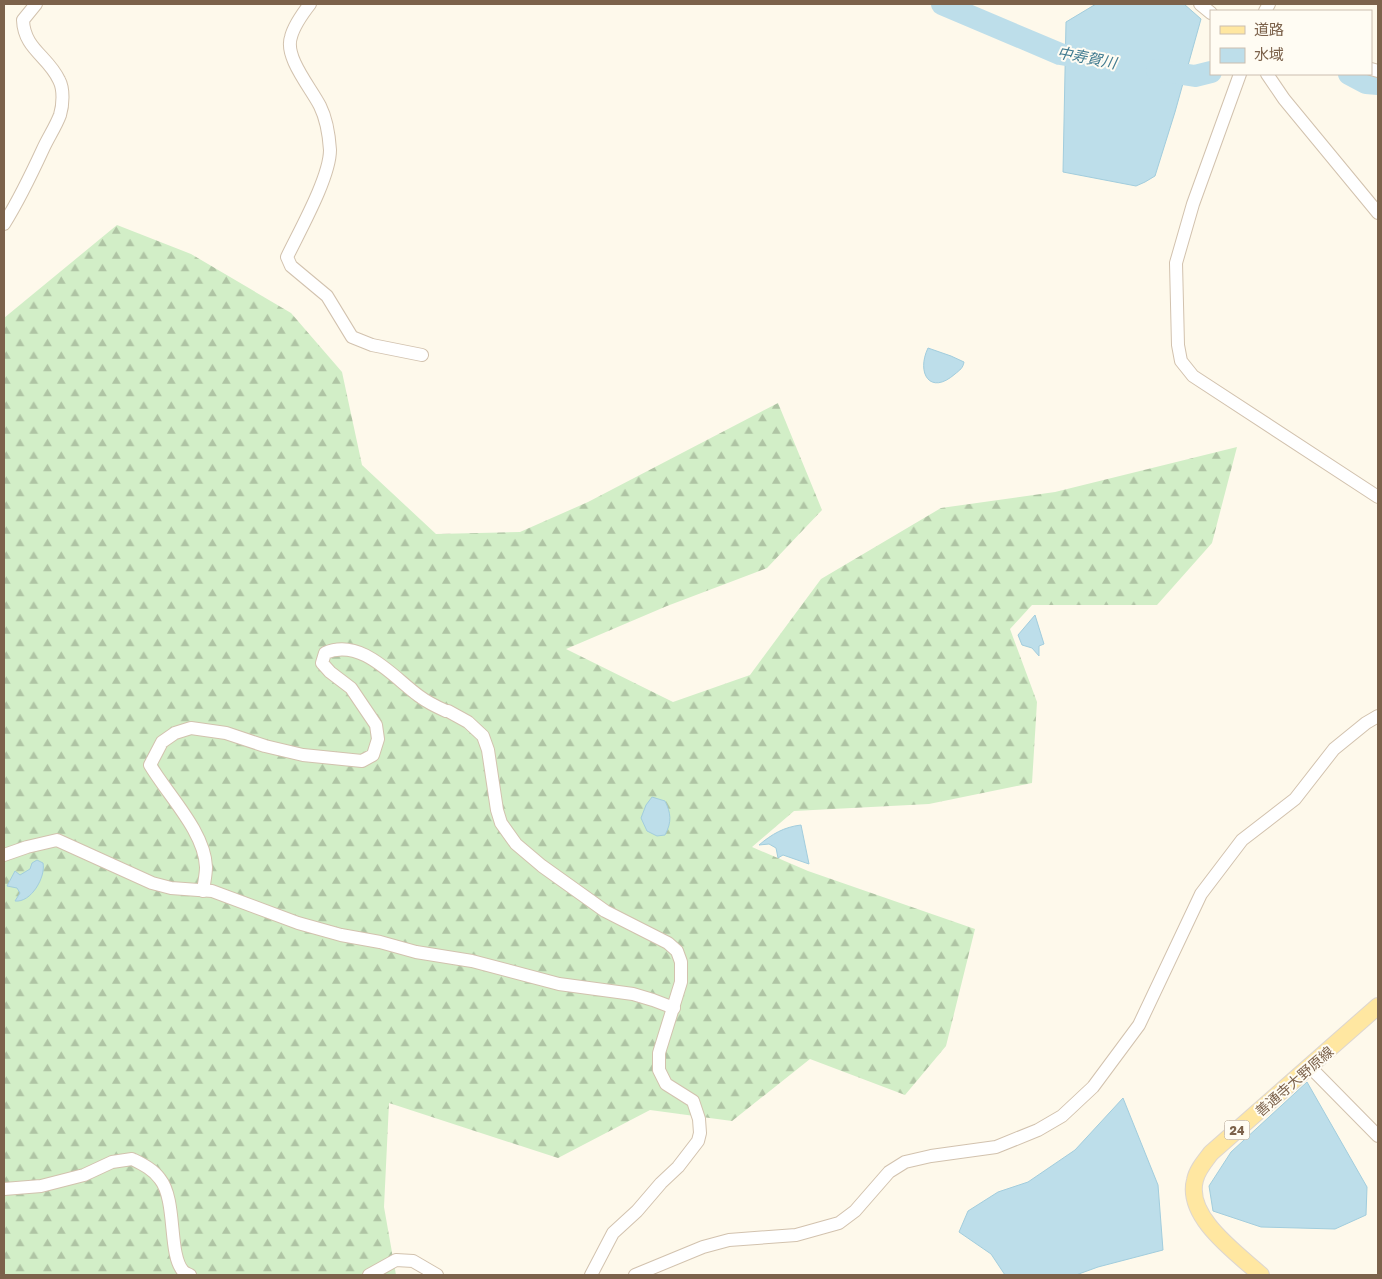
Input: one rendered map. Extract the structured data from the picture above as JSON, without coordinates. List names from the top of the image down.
{
  "streets": {
    "main road": ["善通寺大野原線", "24"]
  },
  "water": ["中寿賀川"],
  "legend": ["道路", "水域"]
}
